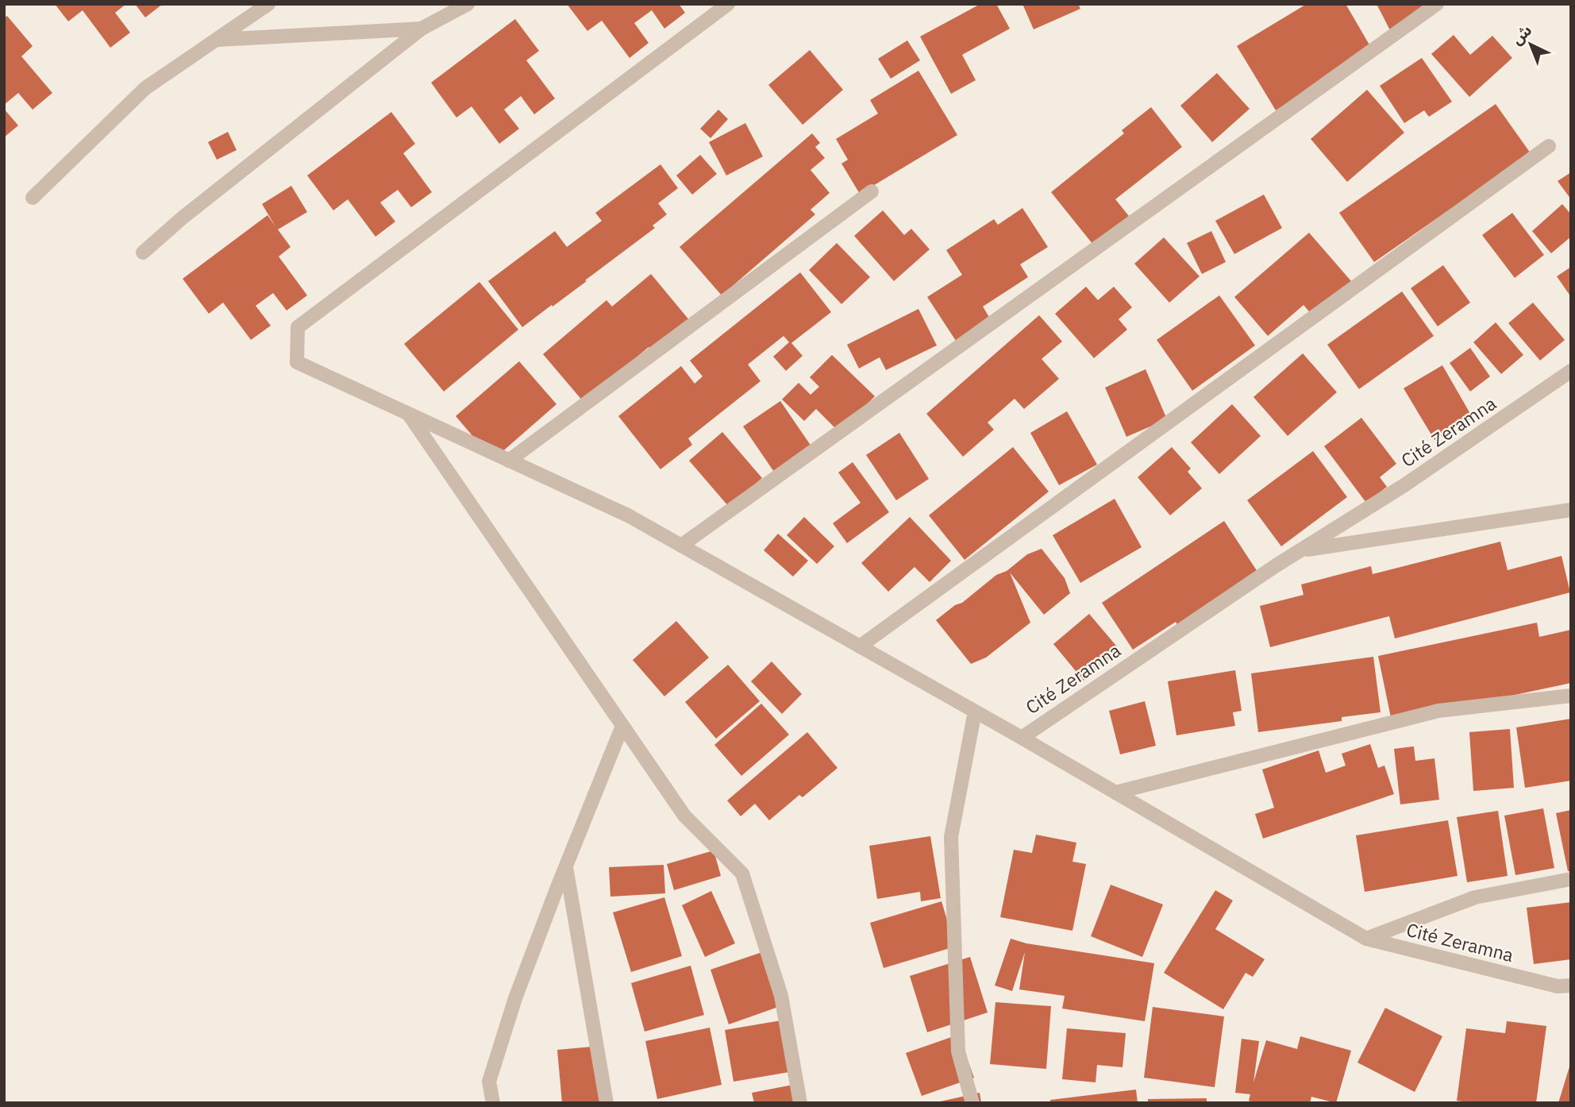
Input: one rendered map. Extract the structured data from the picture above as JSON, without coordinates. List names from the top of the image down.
{
  "streets": {
    "street": ["Cité Zeramna"]
  },
  "north": "top left"
}
